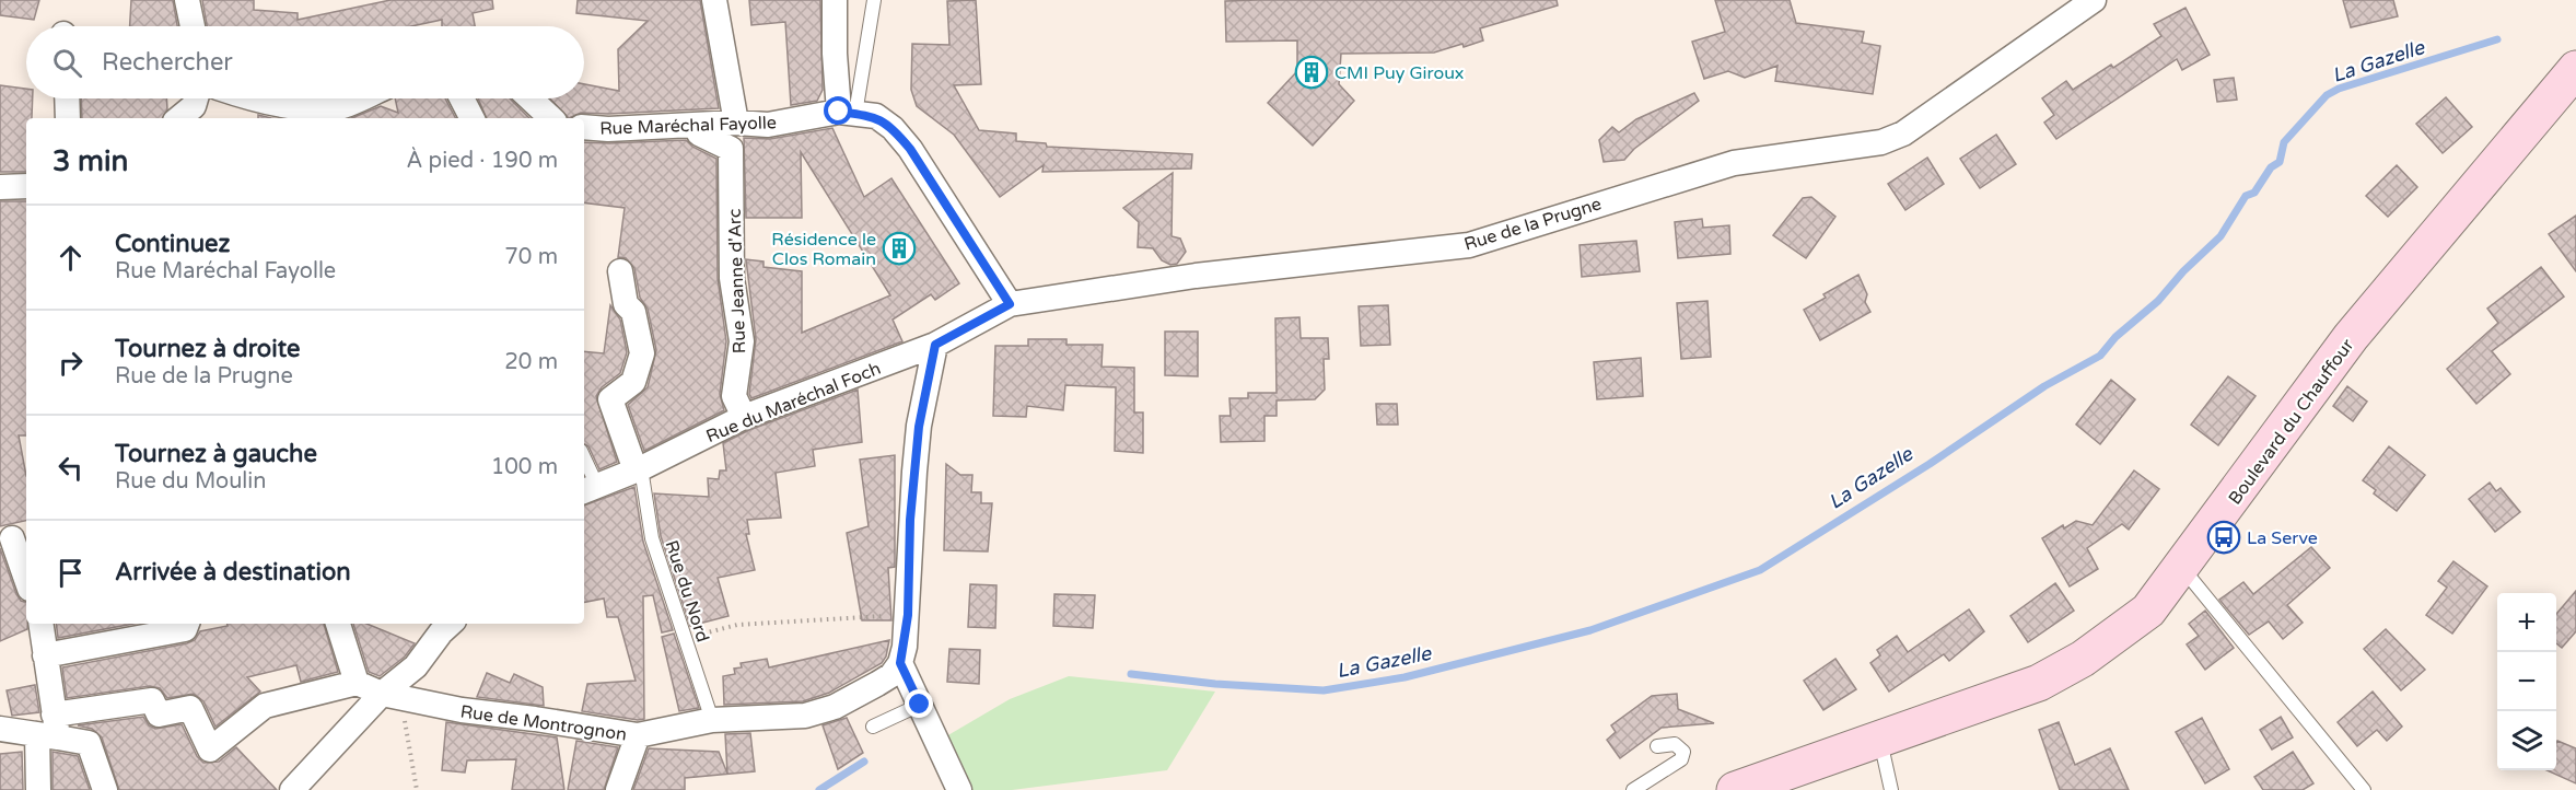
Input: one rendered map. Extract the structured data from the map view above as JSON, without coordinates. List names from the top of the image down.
{
  "streets": {
    "main road": ["Boulevard du Chauffour"],
    "street": [
      "Rue Maréchal Fayolle",
      "Rue de la Prugne",
      "Rue Jeanne d'Arc",
      "Rue du Maréchal Foch",
      "Rue de Montrognon"
    ],
    "lane": ["Rue du Nord"]
  },
  "crossings": [
    ["Rue Maréchal Fayolle", "Rue de la Prugne"],
    ["Rue Maréchal Fayolle", "Rue Jeanne d'Arc"],
    ["Rue de la Prugne", "Rue du Maréchal Foch"],
    ["Rue Jeanne d'Arc", "Rue du Maréchal Foch"],
    ["Rue du Maréchal Foch", "Rue du Nord"],
    ["Rue du Nord", "Rue de Montrognon"]
  ],
  "water": ["La Gazelle"],
  "places": {
    "building": ["CMI Puy Giroux", "Résidence le Clos Romain"],
    "bus stop": ["La Serve"]
  },
  "page": {
    "search": "Rechercher",
    "heading": ["3 min", "À pied · 190 m"],
    "list": [
      ["Continuez", "Rue Maréchal Fayolle", "70 m"],
      ["Tournez à droite", "Rue de la Prugne", "20 m"],
      ["Tournez à gauche", "Rue du Moulin", "100 m"],
      "Arrivée à destination"
    ],
    "map_buttons": ["+", "−"]
  }
}
